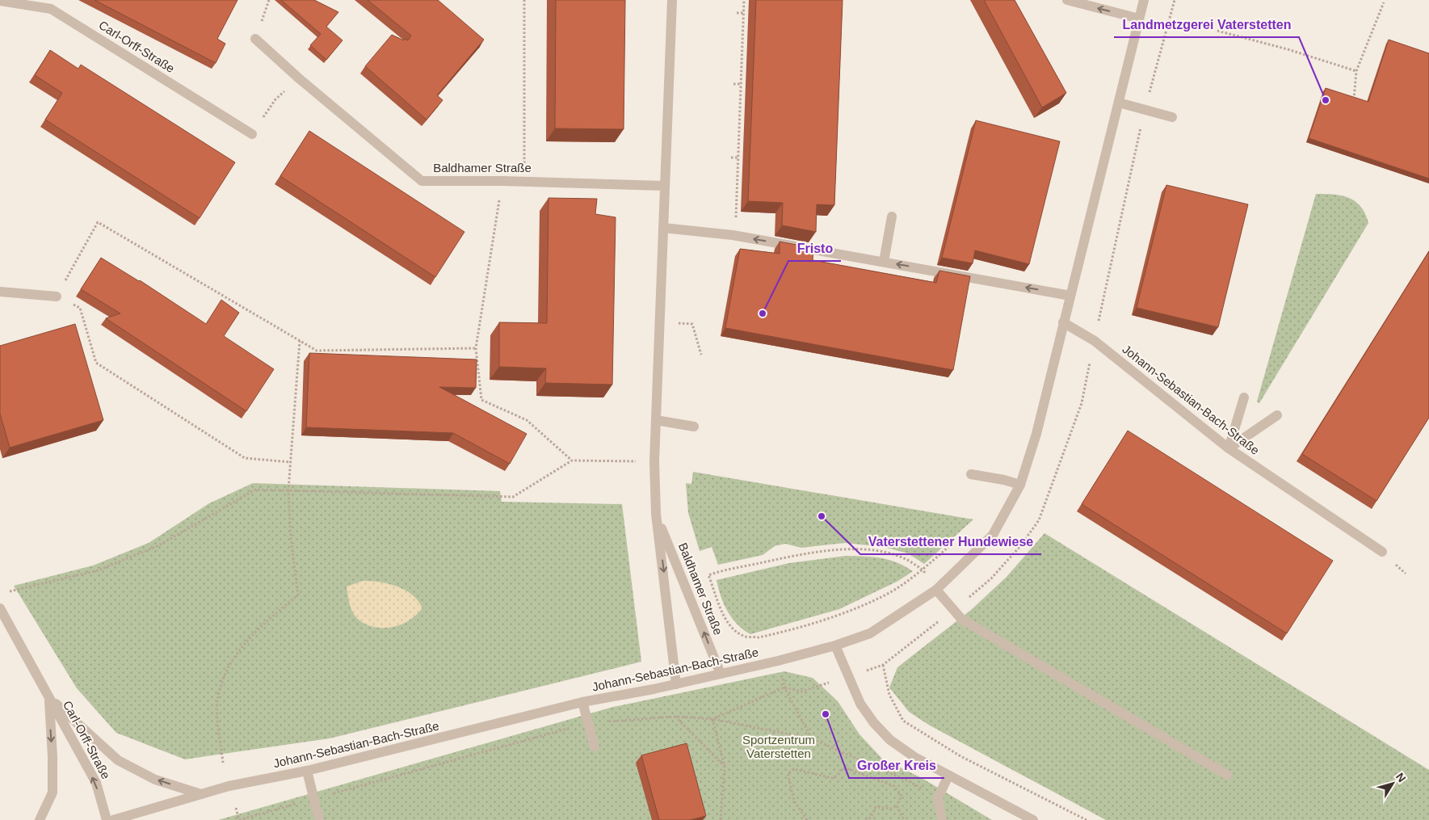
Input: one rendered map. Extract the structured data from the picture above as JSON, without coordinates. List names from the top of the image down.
{
  "streets": {
    "street": ["Carl-Orff-Straße", "Baldhamer Straße", "Johann-Sebastian-Bach-Straße"]
  },
  "crossings": [
    ["Carl-Orff-Straße", "Johann-Sebastian-Bach-Straße"],
    ["Baldhamer Straße", "Johann-Sebastian-Bach-Straße"]
  ],
  "parks": ["Sportzentrum Vaterstetten"],
  "places": [
    "Landmetzgerei Vaterstetten",
    "Fristo",
    "Vaterstettener Hundewiese",
    "Großer Kreis"
  ],
  "north": "top right"
}
